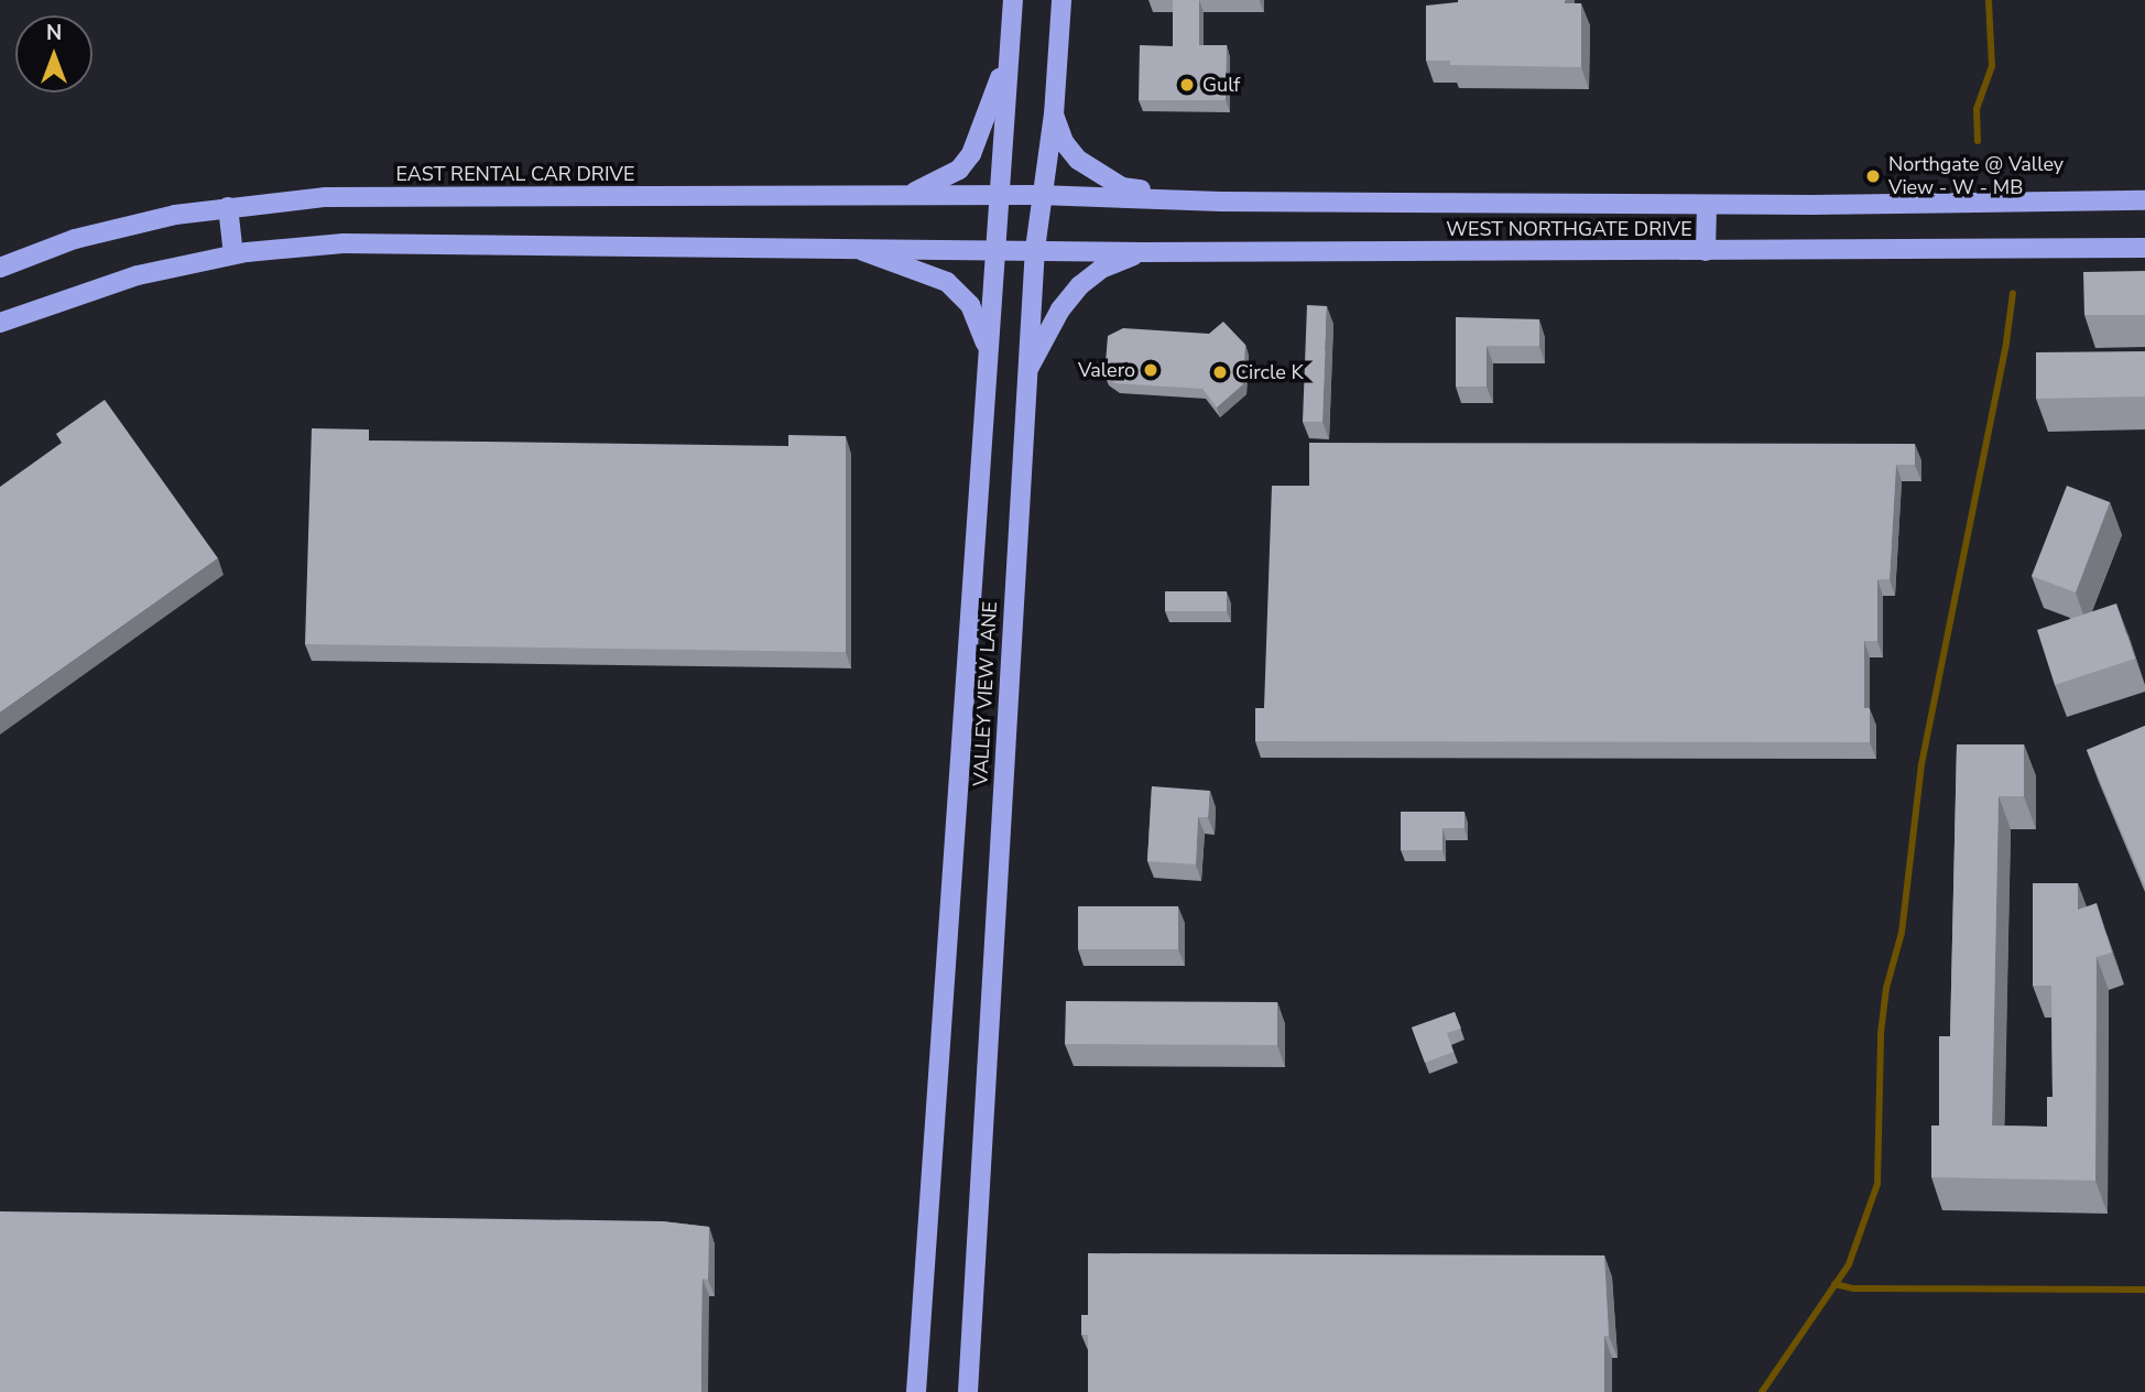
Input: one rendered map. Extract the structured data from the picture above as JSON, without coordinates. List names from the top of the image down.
{
  "streets": {
    "main road": ["EAST RENTAL CAR DRIVE", "WEST NORTHGATE DRIVE", "VALLEY VIEW LANE"]
  },
  "crossings": [
    ["EAST RENTAL CAR DRIVE", "WEST NORTHGATE DRIVE"],
    ["EAST RENTAL CAR DRIVE", "VALLEY VIEW LANE"],
    ["WEST NORTHGATE DRIVE", "VALLEY VIEW LANE"]
  ],
  "places": [
    "Gulf",
    "Northgate @ Valley View - W - MB",
    "Valero",
    "Circle K"
  ],
  "north": "top"
}
